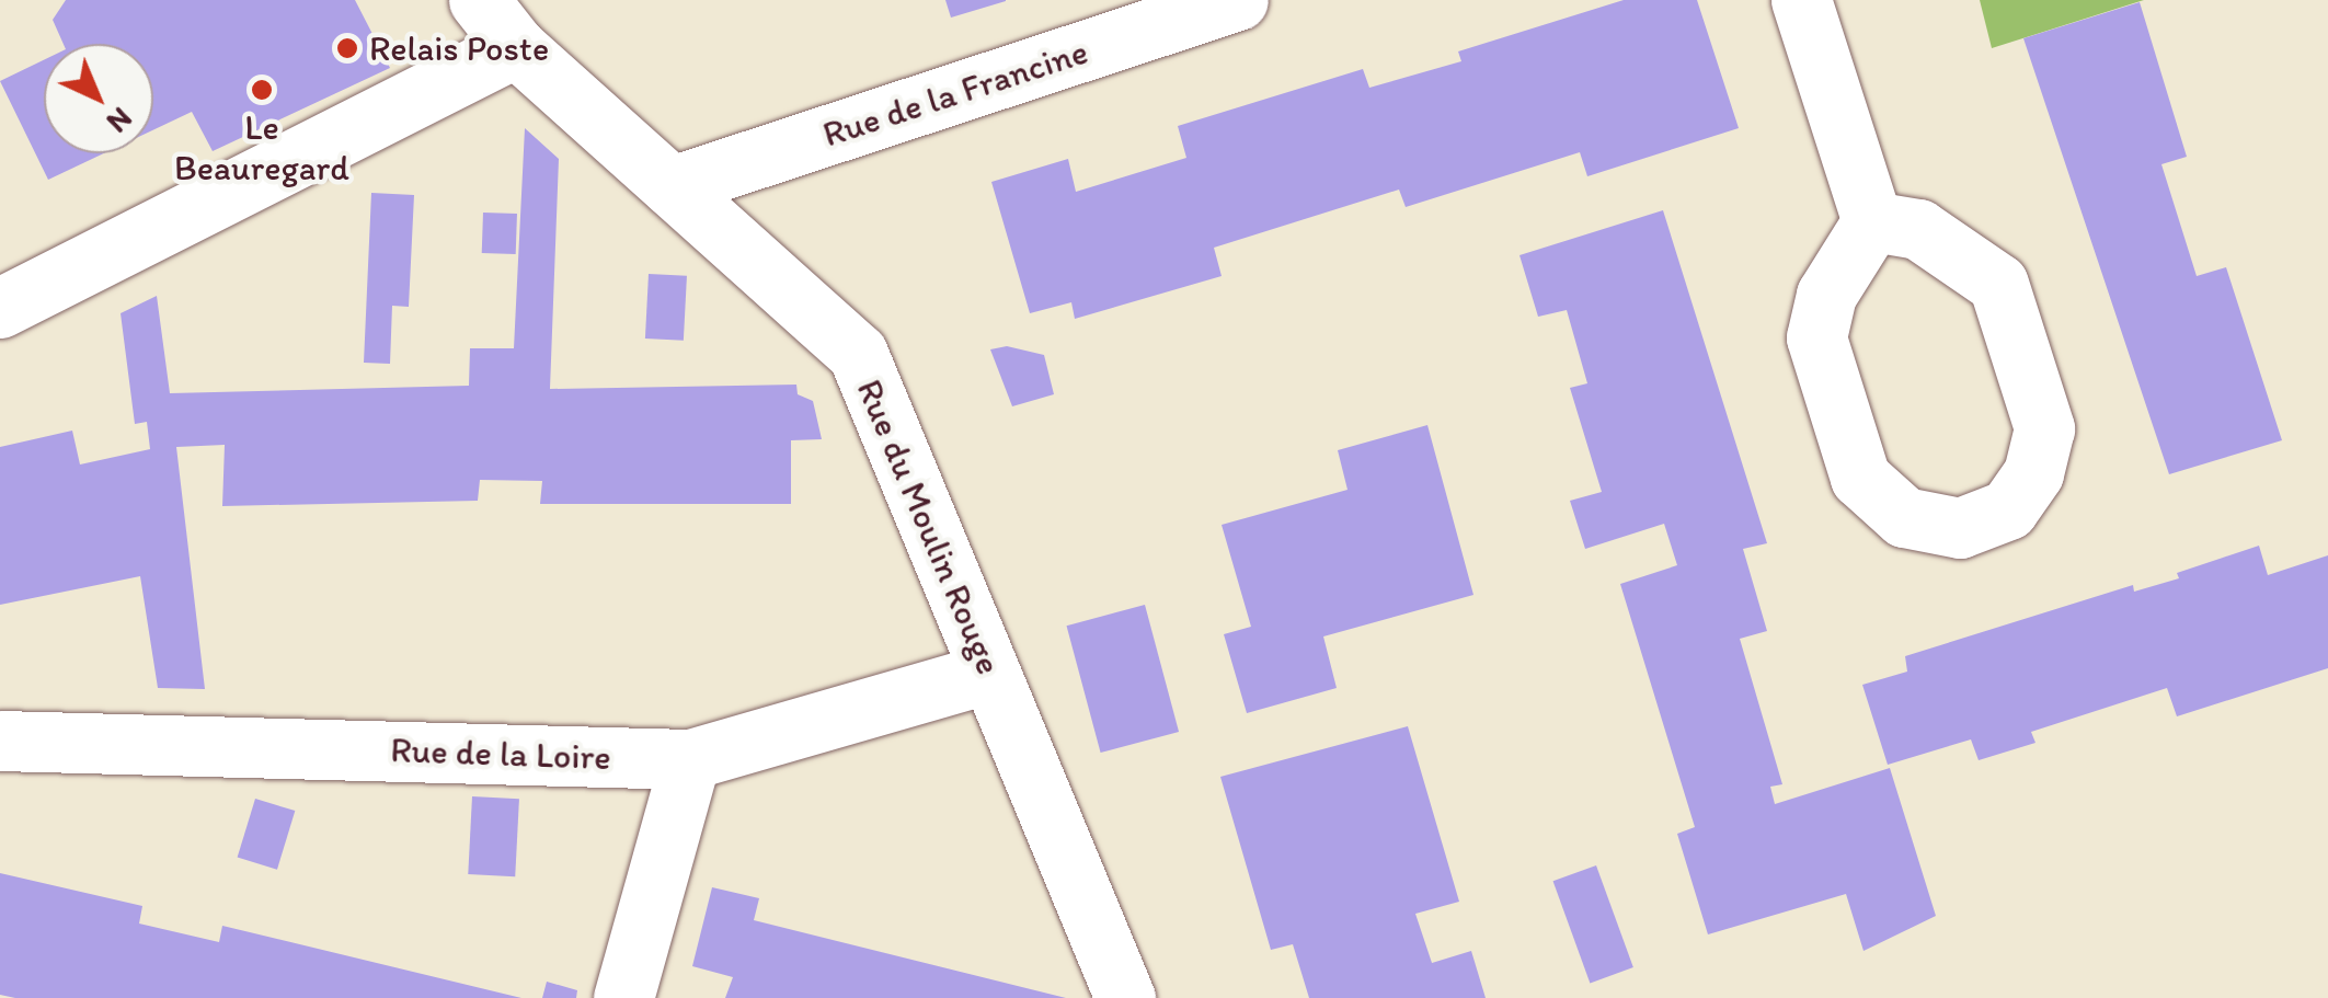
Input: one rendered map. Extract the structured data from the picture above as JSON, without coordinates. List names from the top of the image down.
{
  "streets": {
    "street": ["Rue de la Francine", "Rue du Moulin Rouge", "Rue de la Loire"]
  },
  "crossings": [
    ["Rue de la Francine", "Rue du Moulin Rouge"],
    ["Rue du Moulin Rouge", "Rue de la Loire"]
  ],
  "places": ["Relais Poste", "Le Beauregard"],
  "north": "bottom right"
}
